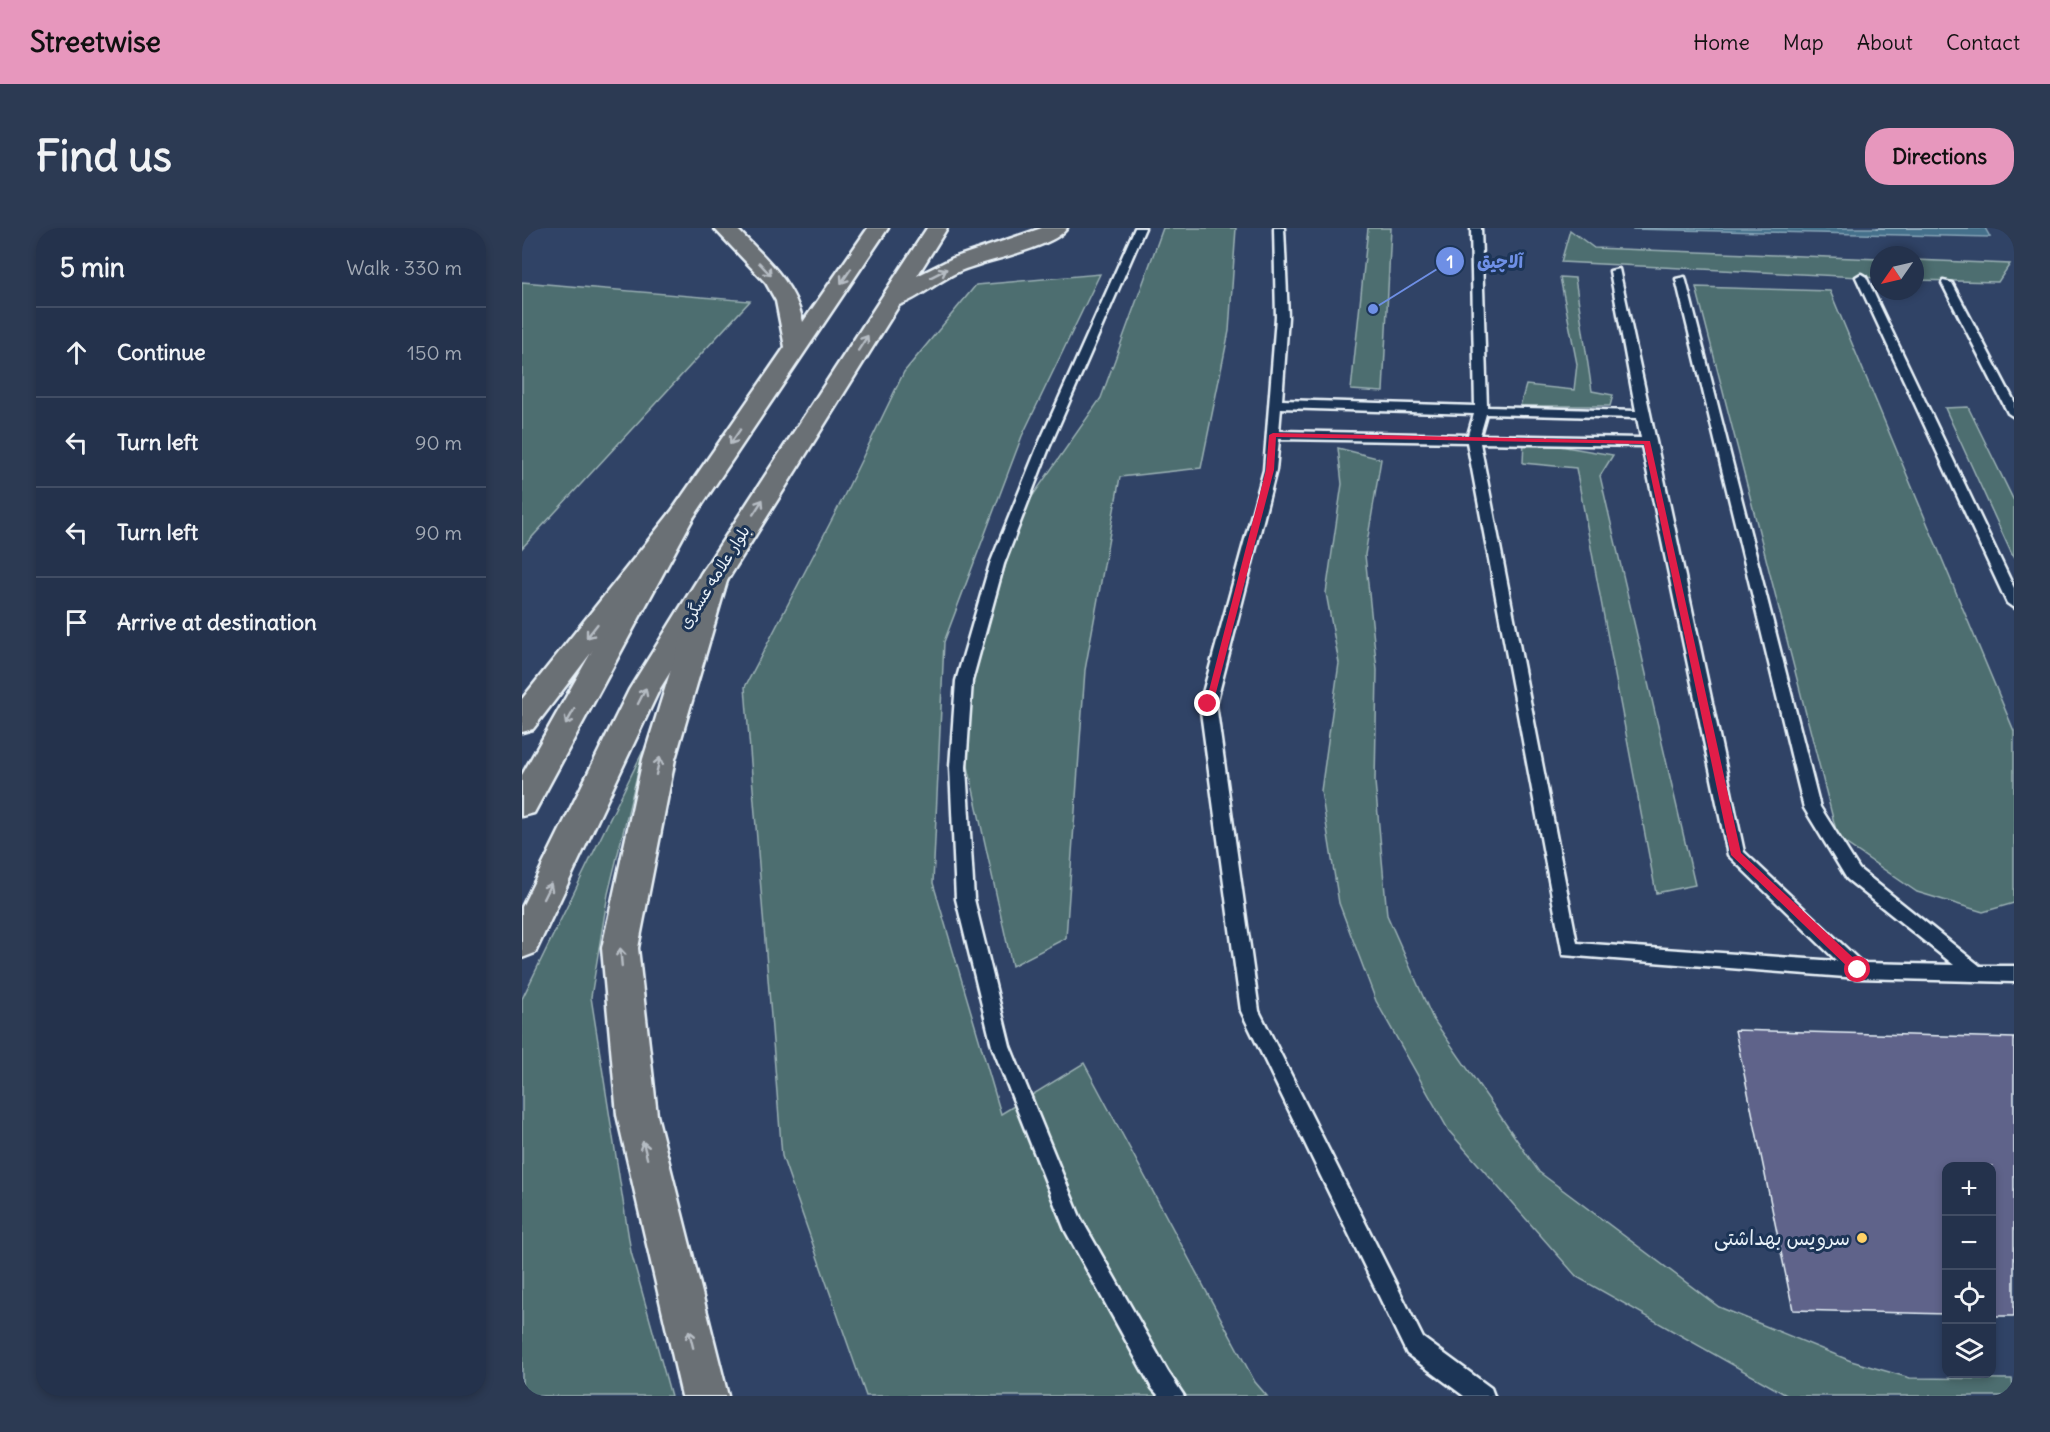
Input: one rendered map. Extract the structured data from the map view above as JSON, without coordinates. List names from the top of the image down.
{
  "streets": {
    "highway": ["بلوار علامه عسگری"]
  },
  "places": ["آلاچیق", "سرویس بهداشتی"],
  "north": "bottom left",
  "page": {
    "header": "Streetwise",
    "nav": [
      "Home",
      "Map",
      "About",
      "Contact"
    ],
    "buttons": "Directions",
    "title": "Find us",
    "heading": ["5 min", "Walk · 330 m"],
    "list": [
      ["Continue", "150 m"],
      ["Turn left", "90 m"],
      ["Turn left", "90 m"],
      "Arrive at destination"
    ],
    "map_buttons": ["+", "−"]
  }
}
